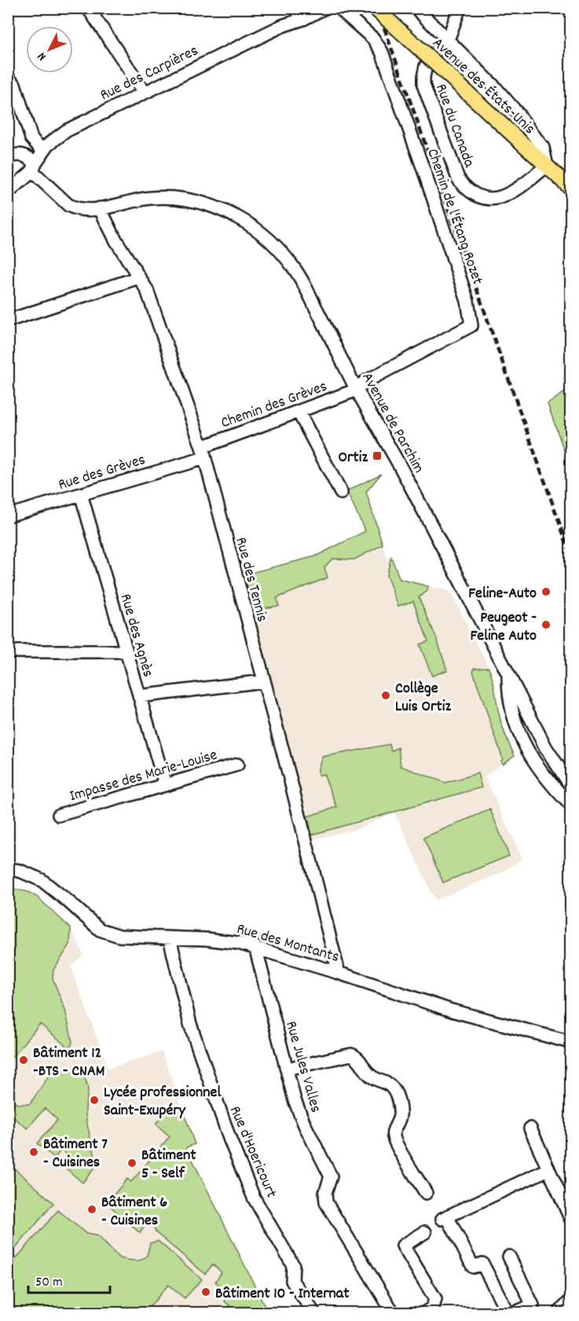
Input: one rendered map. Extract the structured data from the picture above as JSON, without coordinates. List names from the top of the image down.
{
  "streets": {
    "main road": ["Avenue des États-Unis"],
    "street": [
      "Rue des Carpières",
      "Rue du Canada",
      "Chemin de l'Étang Rozet",
      "Chemin des Grèves",
      "Avenue de Parchim",
      "Rue des Grèves",
      "Rue des Tennis",
      "Rue des Agnès",
      "Impasse des Marie-Louise",
      "Rue des Montants",
      "Rue Jules Valles",
      "Rue d'Hoericourt"
    ]
  },
  "crossings": [
    ["Rue des Carpières", "Avenue de Parchim"],
    ["Avenue des États-Unis", "Rue du Canada"],
    ["Chemin de l'Étang Rozet", "Chemin des Grèves"],
    ["Chemin de l'Étang Rozet", "Avenue de Parchim"],
    ["Chemin des Grèves", "Avenue de Parchim"],
    ["Chemin des Grèves", "Rue des Grèves"],
    ["Chemin des Grèves", "Rue des Tennis"],
    ["Avenue de Parchim", "Rue des Tennis"],
    ["Rue des Grèves", "Rue des Tennis"],
    ["Rue des Grèves", "Rue des Agnès"],
    ["Rue des Tennis", "Rue des Montants"],
    ["Rue des Agnès", "Impasse des Marie-Louise"],
    ["Rue des Montants", "Rue Jules Valles"],
    ["Rue des Montants", "Rue d'Hoericourt"]
  ],
  "places": {
    "transit": ["Ortiz"],
    "other": [
      "Feline-Auto",
      "Peugeot - Feline Auto",
      "Collège Luis Ortiz",
      "Bâtiment 12 -BTS - CNAM",
      "Lycée professionnel Saint-Exupéry",
      "Bâtiment 7 - Cuisines",
      "Bâtiment 5 - Self",
      "Bâtiment 6 - Cuisines",
      "Bâtiment 10 - Internat"
    ]
  },
  "scale_bar": "50 m",
  "north": "bottom left"
}
